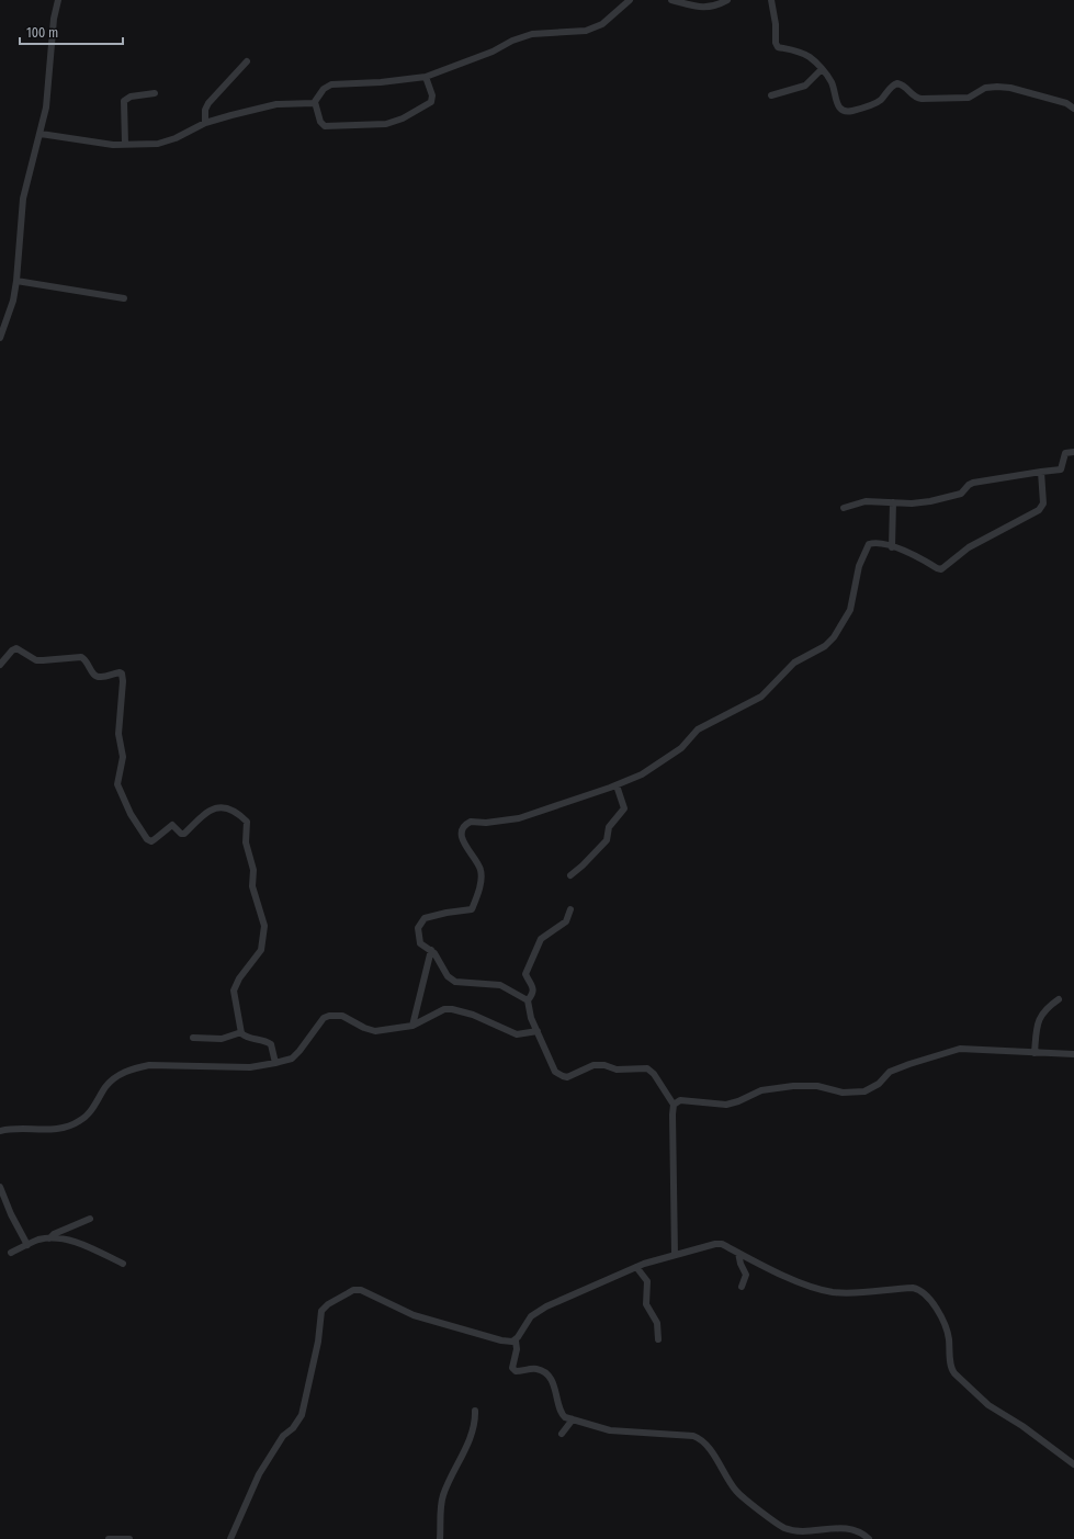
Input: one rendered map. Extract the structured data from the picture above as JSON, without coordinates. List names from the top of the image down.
{
  "scale_bar": "100 m"
}
